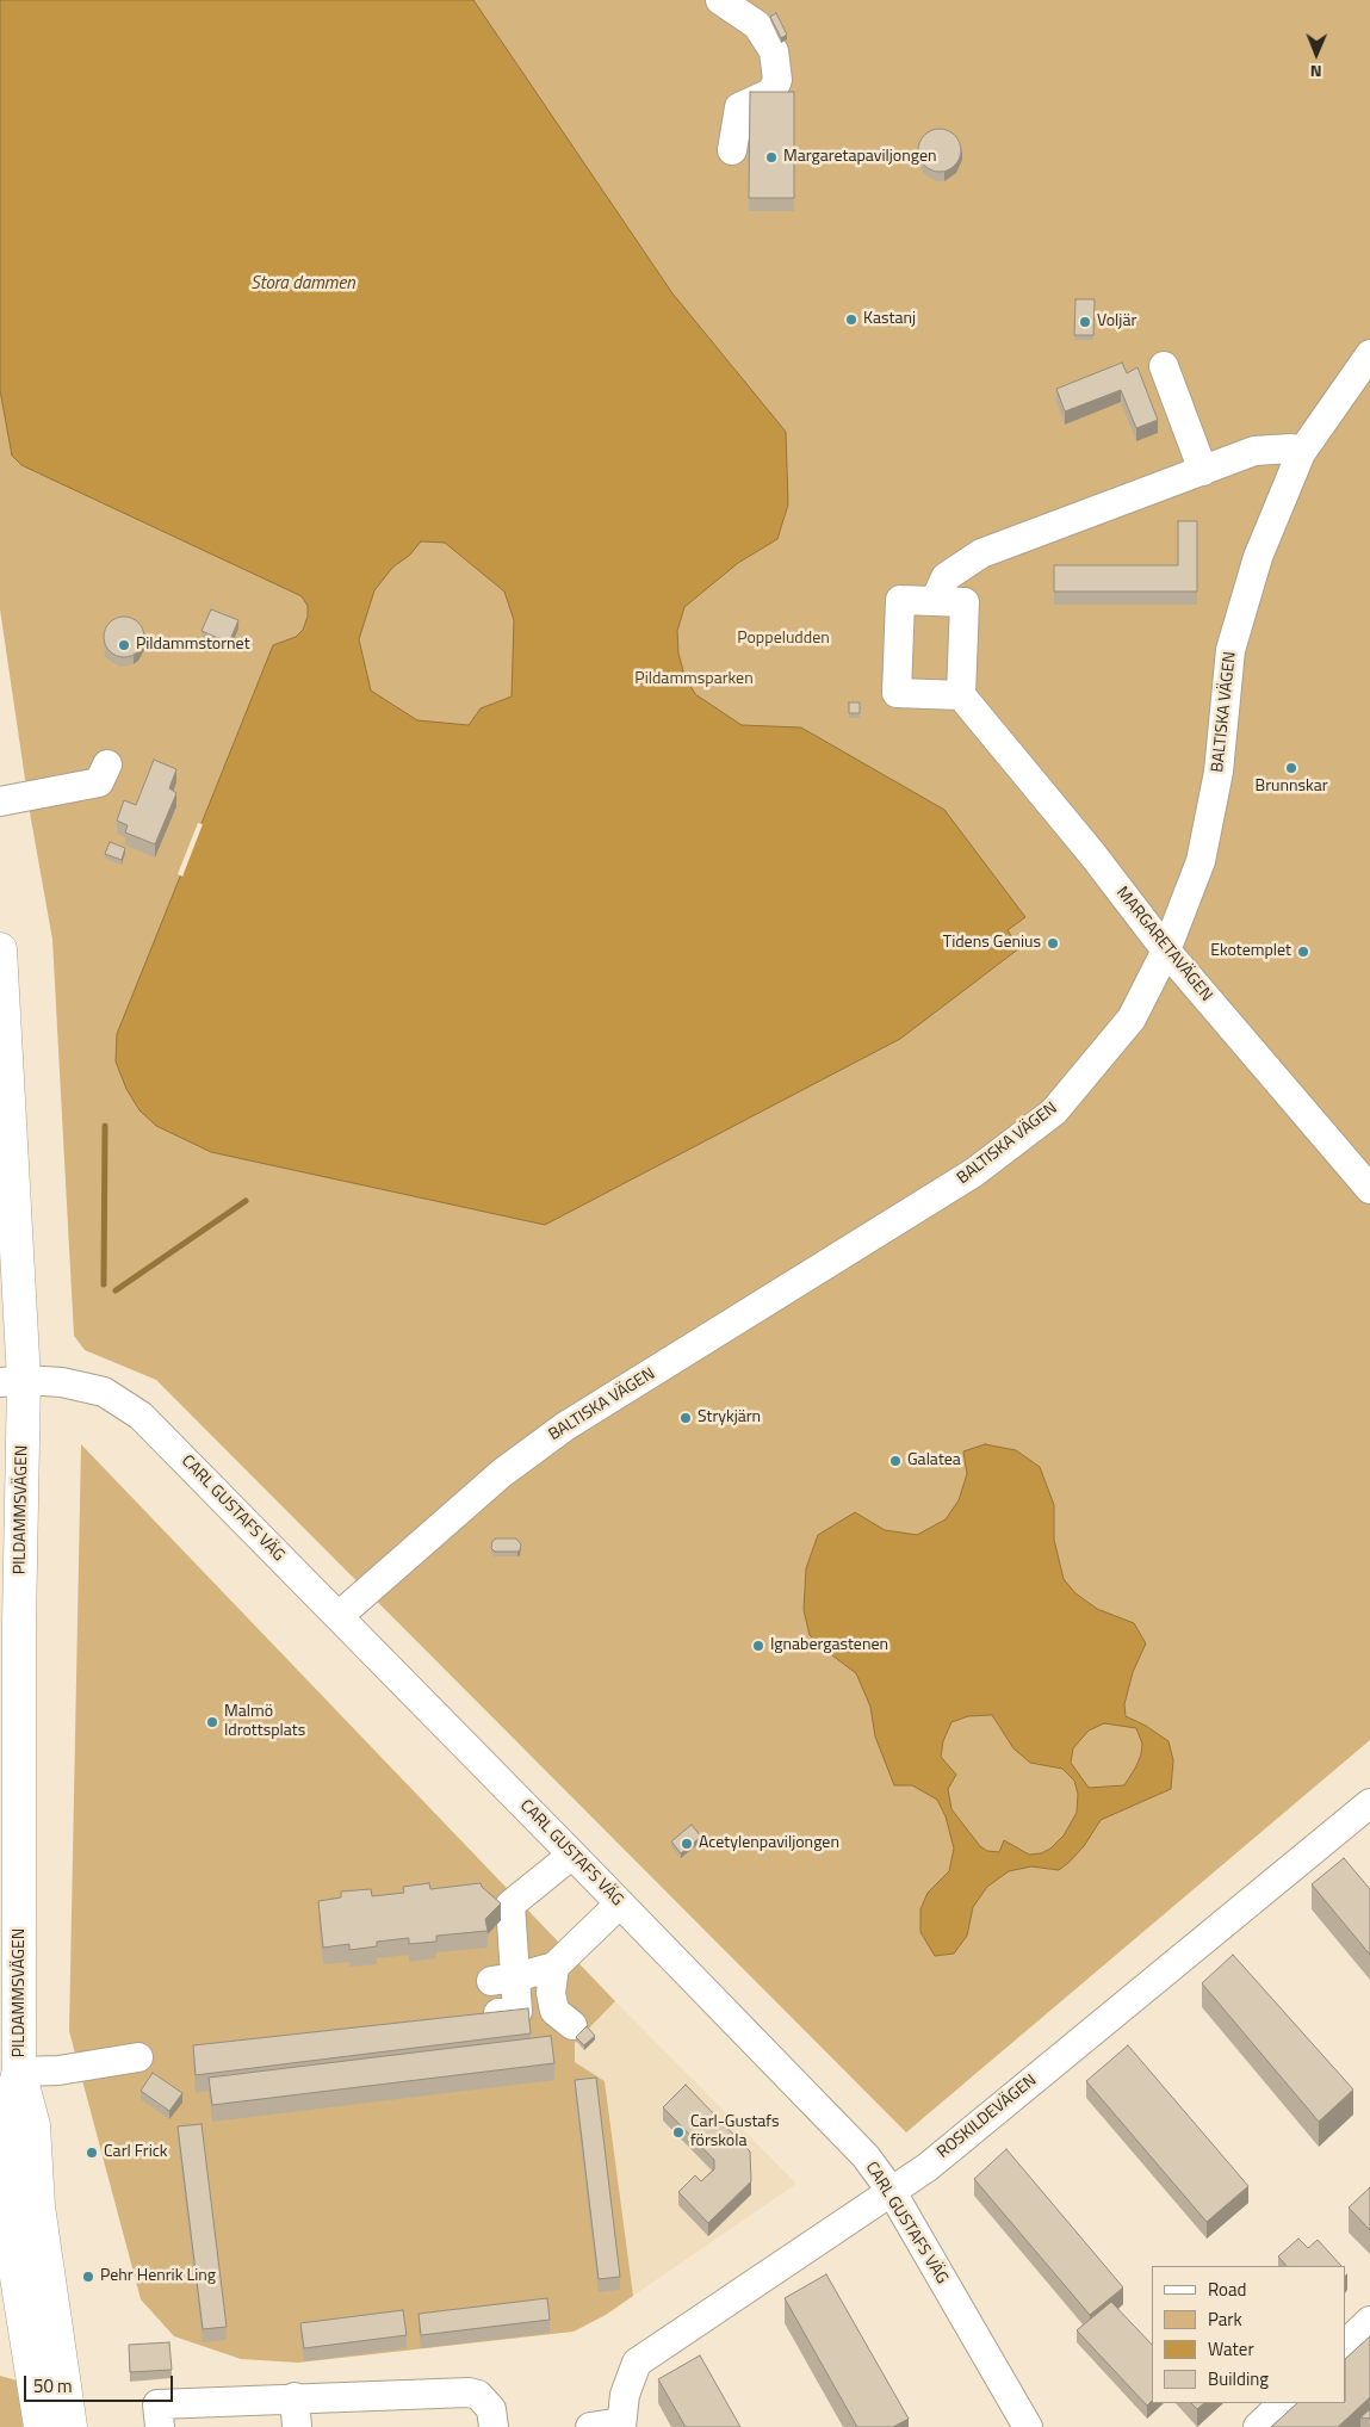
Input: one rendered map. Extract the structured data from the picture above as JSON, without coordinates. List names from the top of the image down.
{
  "streets": {
    "main road": ["PILDAMMSVÄGEN"],
    "street": [
      "BALTISKA VÄGEN",
      "MARGARETAVÄGEN",
      "CARL GUSTAFS VÄG",
      "ROSKILDEVÄGEN"
    ]
  },
  "crossings": [
    ["BALTISKA VÄGEN", "MARGARETAVÄGEN"],
    ["BALTISKA VÄGEN", "CARL GUSTAFS VÄG"],
    ["CARL GUSTAFS VÄG", "PILDAMMSVÄGEN"],
    ["CARL GUSTAFS VÄG", "ROSKILDEVÄGEN"]
  ],
  "water": ["Stora dammen"],
  "parks": ["Poppeludden", "Pildammsparken"],
  "places": [
    "Margaretapaviljongen",
    "Kastanj",
    "Voljär",
    "Pildammstornet",
    "Brunnskar",
    "Tidens Genius",
    "Ekotemplet",
    "Strykjärn",
    "Galatea",
    "Ignabergastenen",
    "Malmö Idrottsplats",
    "Acetylenpaviljongen",
    "Carl-Gustafs förskola",
    "Carl Frick",
    "Pehr Henrik Ling"
  ],
  "legend": [
    "Road",
    "Park",
    "Water",
    "Building"
  ],
  "scale_bar": "50 m",
  "north": "bottom"
}
